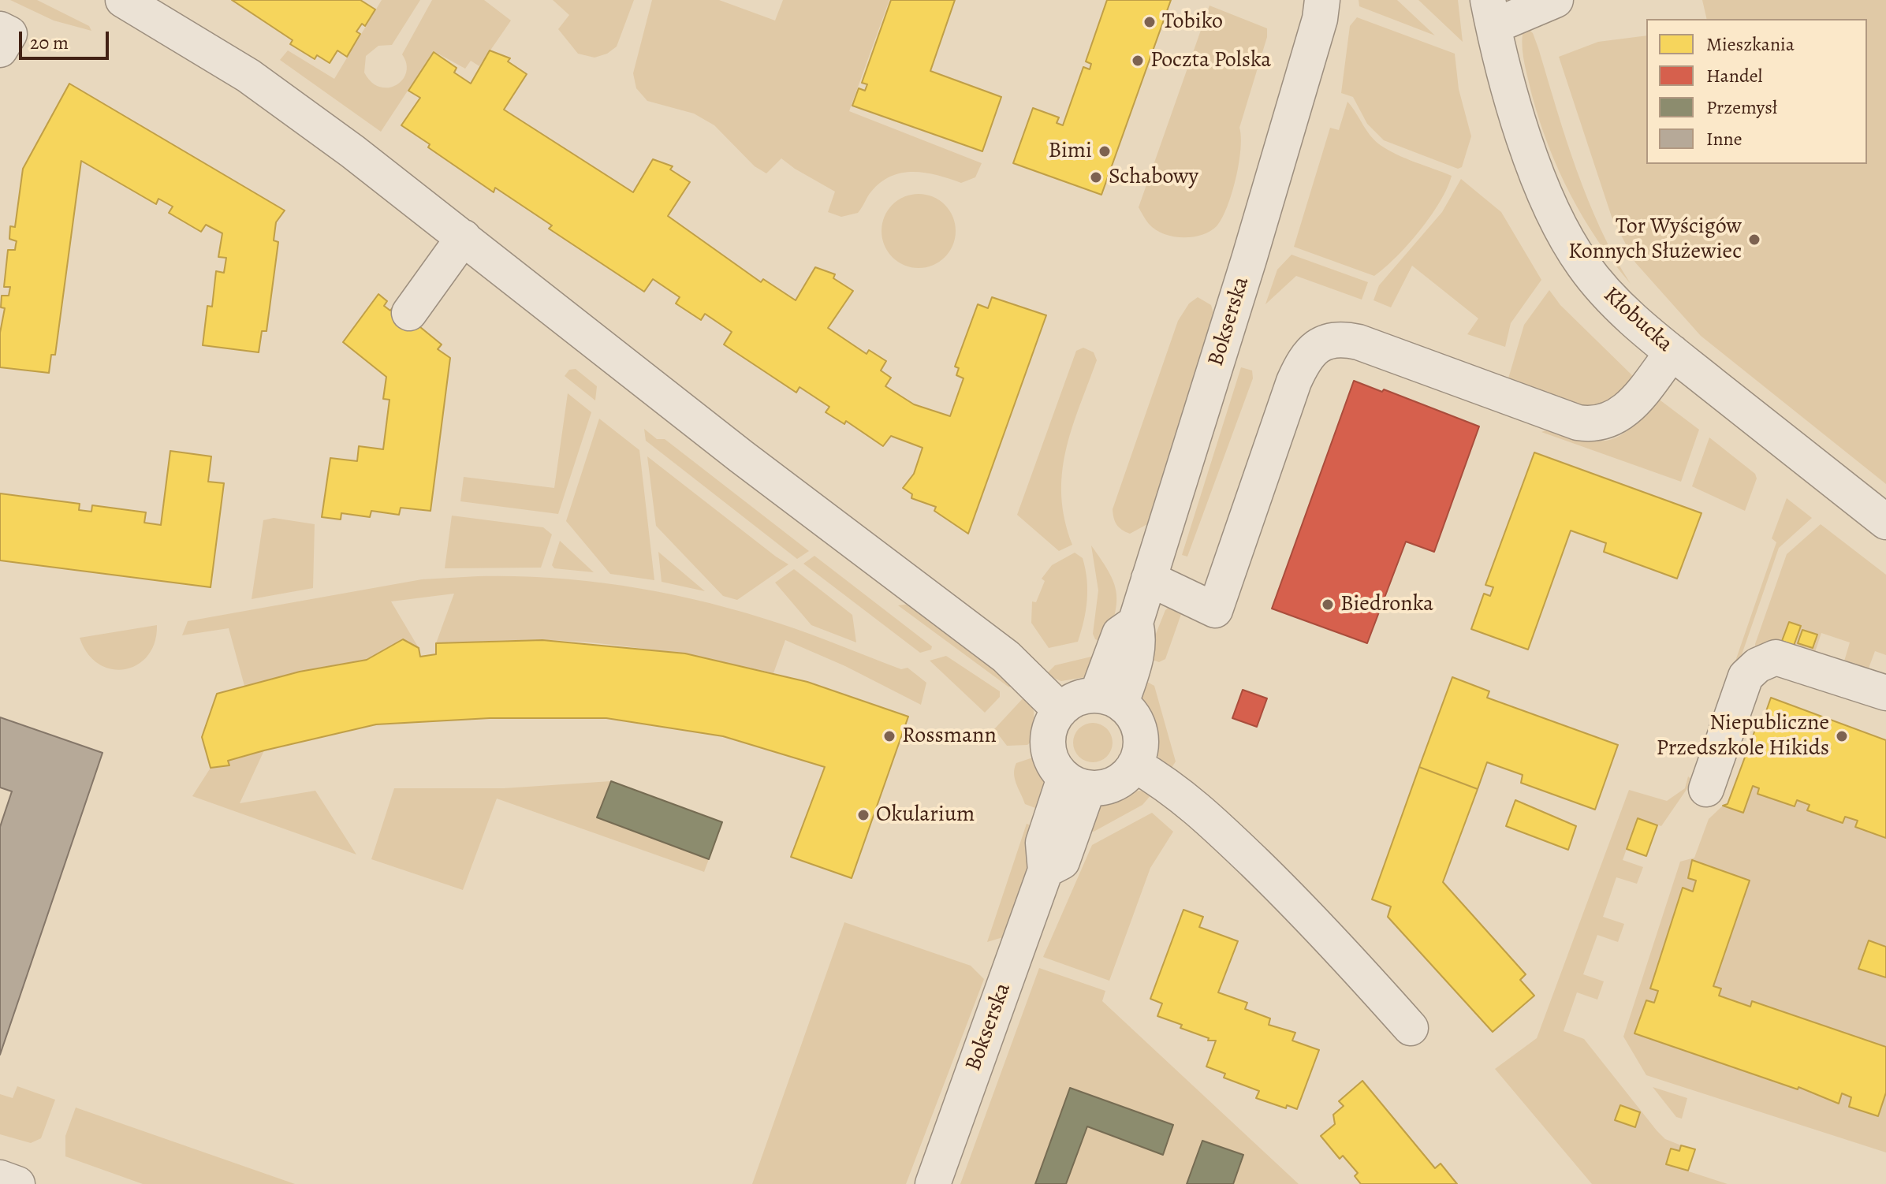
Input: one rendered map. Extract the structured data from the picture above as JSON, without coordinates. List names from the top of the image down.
{
  "streets": {
    "street": ["Kłobucka", "Bokserska"]
  },
  "places": [
    "Tobiko",
    "Poczta Polska",
    "Bimi",
    "Schabowy",
    "Tor Wyścigów Konnych Służewiec",
    "Biedronka",
    "Rossmann",
    "Niepubliczne Przedszkole Hikids",
    "Okularium"
  ],
  "legend": [
    "Mieszkania",
    "Handel",
    "Przemysł",
    "Inne"
  ],
  "scale_bar": "20 m"
}
